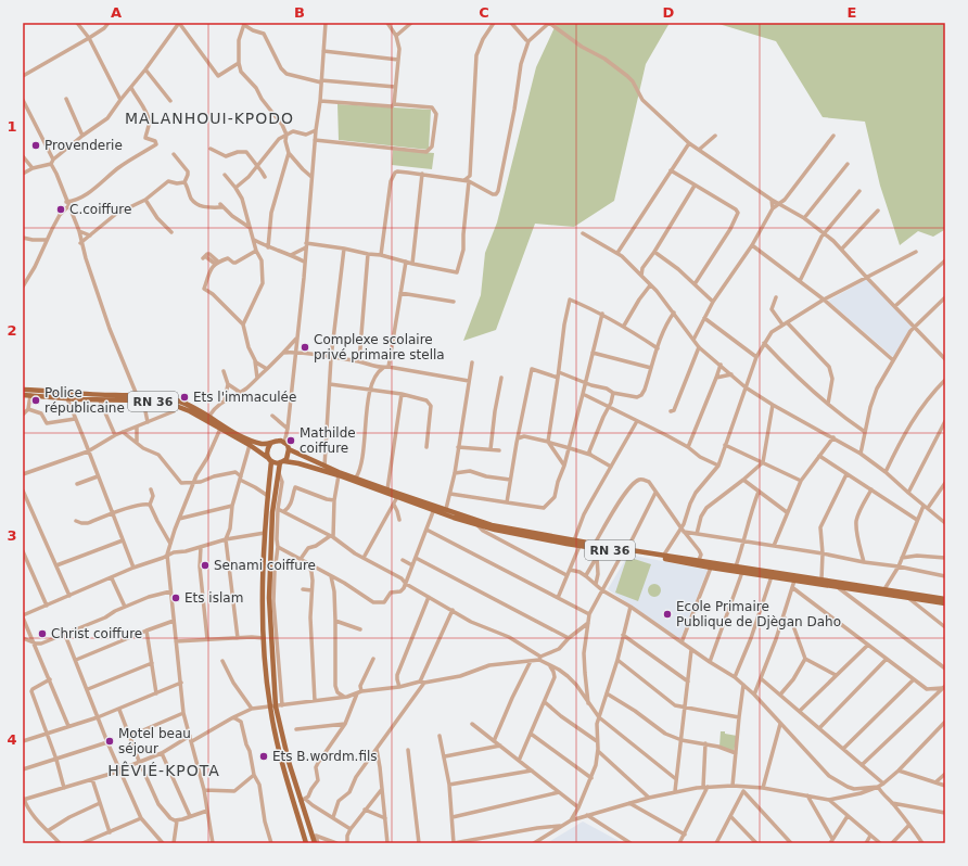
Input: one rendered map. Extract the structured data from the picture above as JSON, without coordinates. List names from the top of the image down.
{
  "streets": {
    "main road": ["RN 36"]
  },
  "districts": ["MALANHOUI-KPODO", "HÊVIÉ-KPOTA"],
  "places": [
    "Provenderie",
    "C.coiffure",
    "Complexe scolaire privé primaire stella",
    "Ets l'immaculée",
    "Police républicaine",
    "Mathilde coiffure",
    "Senami coiffure",
    "Ets islam",
    "Ecole Primaire Publique de Djègan Daho",
    "Christ coiffure",
    "Motel beau séjour",
    "Ets B.wordm.fils"
  ],
  "grid": {
    "columns": [
      "A",
      "B",
      "C",
      "D",
      "E"
    ],
    "rows": [
      "1",
      "2",
      "3",
      "4"
    ]
  }
}
